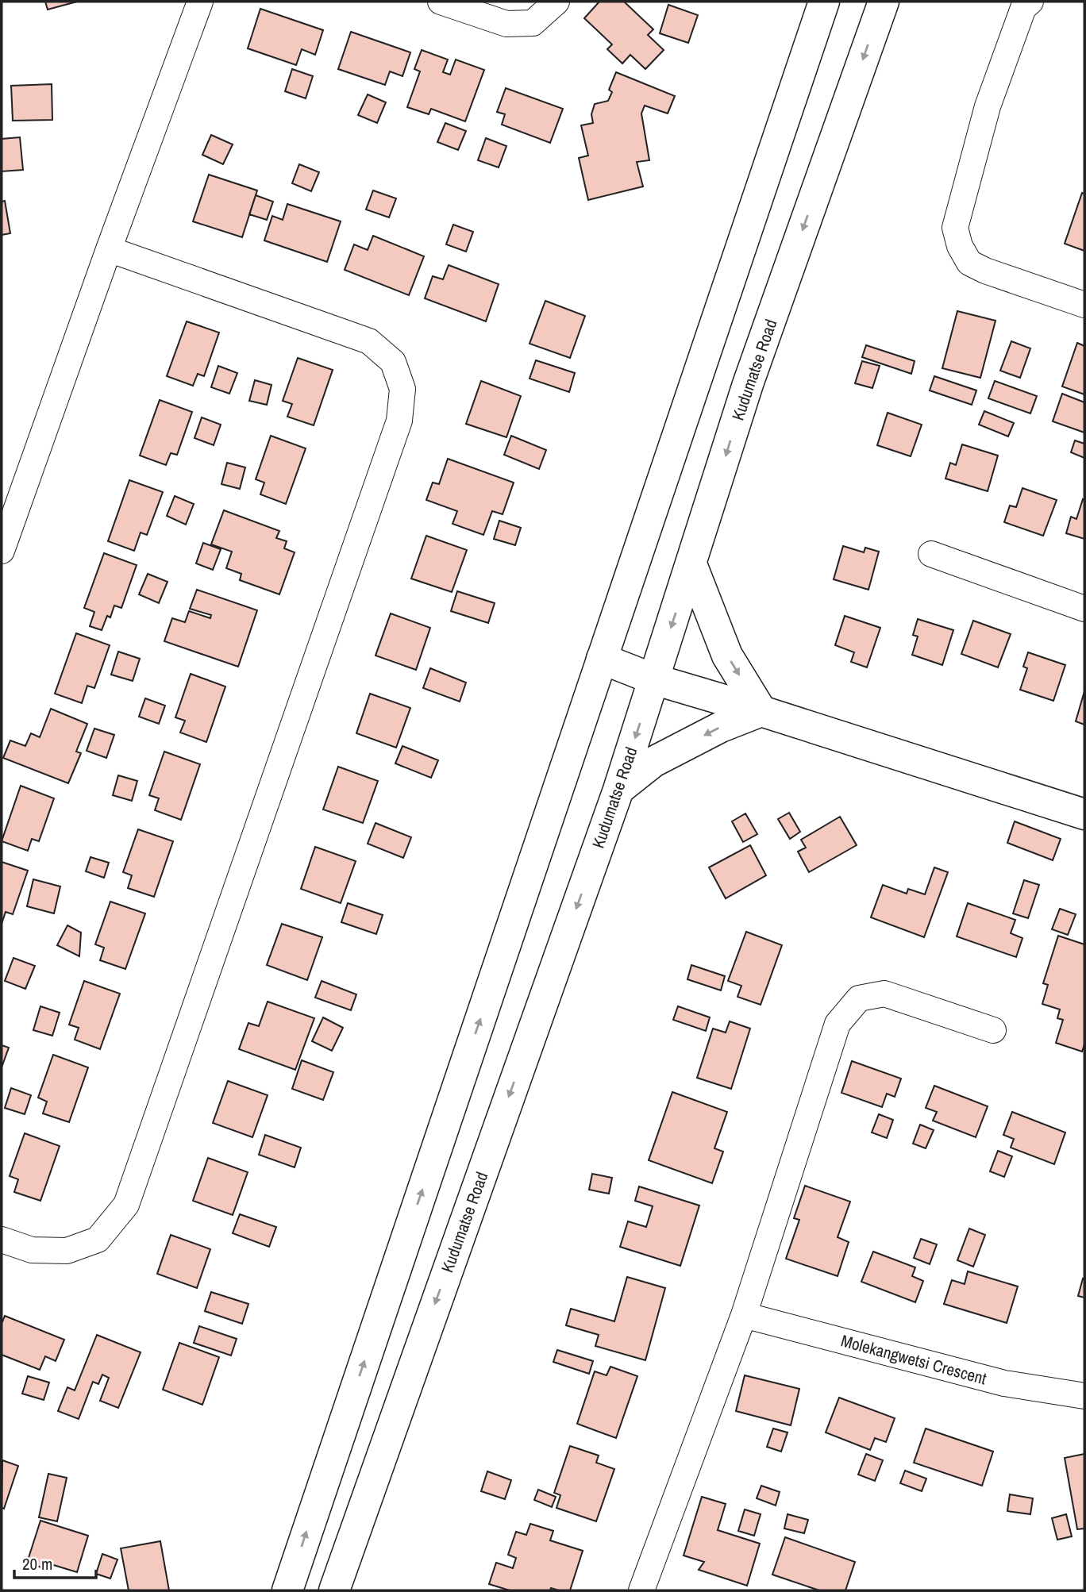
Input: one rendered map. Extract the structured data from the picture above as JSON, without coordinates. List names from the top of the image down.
{
  "streets": {
    "main road": ["Kudumatse Road"],
    "street": ["Molekangwetsi Crescent"]
  },
  "scale_bar": "20 m"
}
